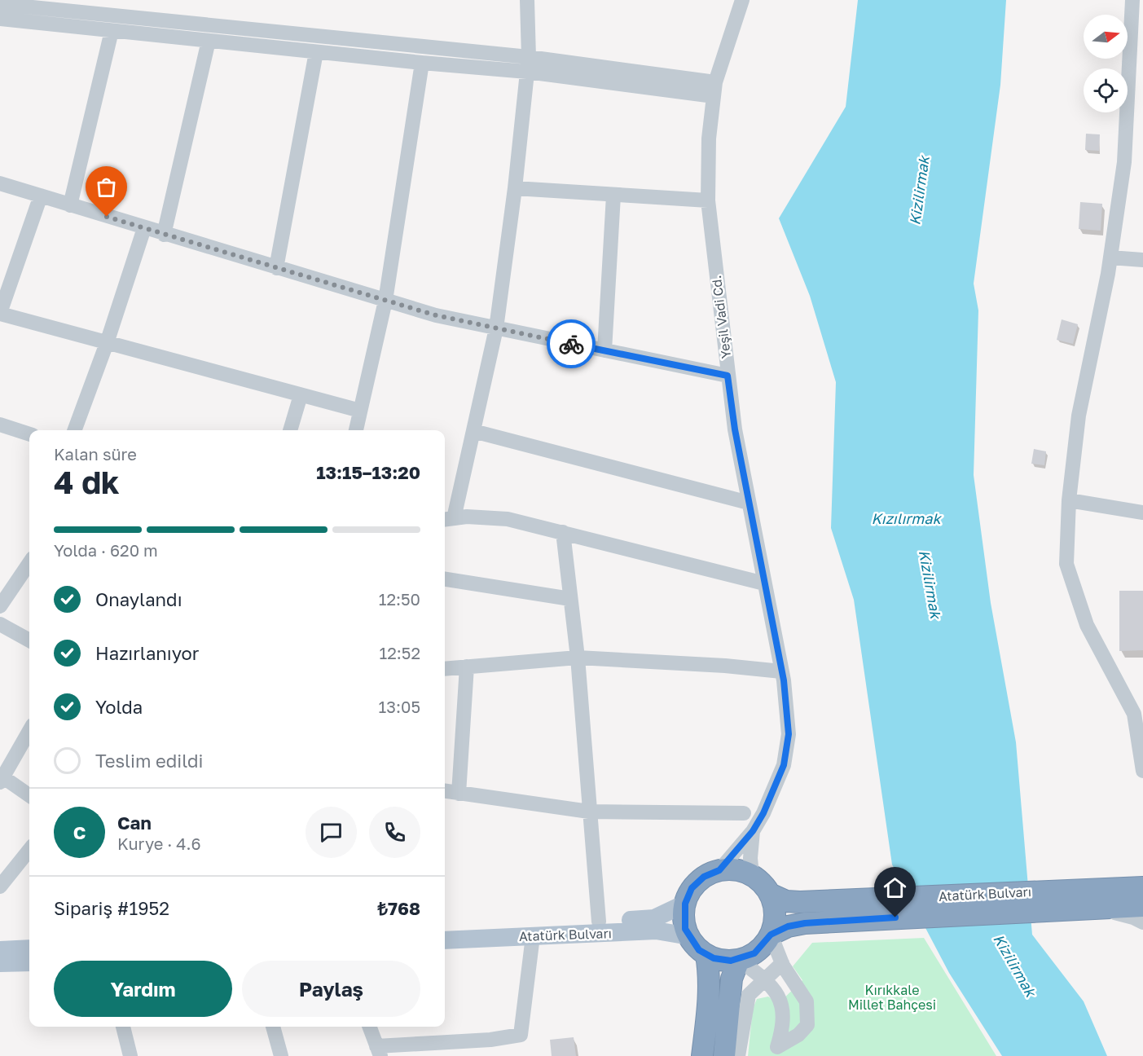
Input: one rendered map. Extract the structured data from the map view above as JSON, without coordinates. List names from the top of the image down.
{
  "streets": {
    "highway": ["Atatürk Bulvarı"],
    "street": ["Yeşil Vadi Cd."]
  },
  "water": ["Kizilirmak", "Kızılırmak"],
  "parks": ["Kırıkkale Millet Bahçesi"],
  "north": "right",
  "page": {
    "heading": ["4 dk", "Kalan süre", "13:15–13:20"],
    "panel": [
      "Can",
      "Kurye · 4.6",
      "Sipariş #1952",
      "₺768"
    ],
    "bar": "Yolda · 620 m",
    "list": [
      ["Onaylandı", "12:50"],
      ["Hazırlanıyor", "12:52"],
      ["Yolda", "13:05"],
      "Teslim edildi"
    ],
    "round": "C",
    "buttons": ["Yardım", "Paylaş"]
  }
}
